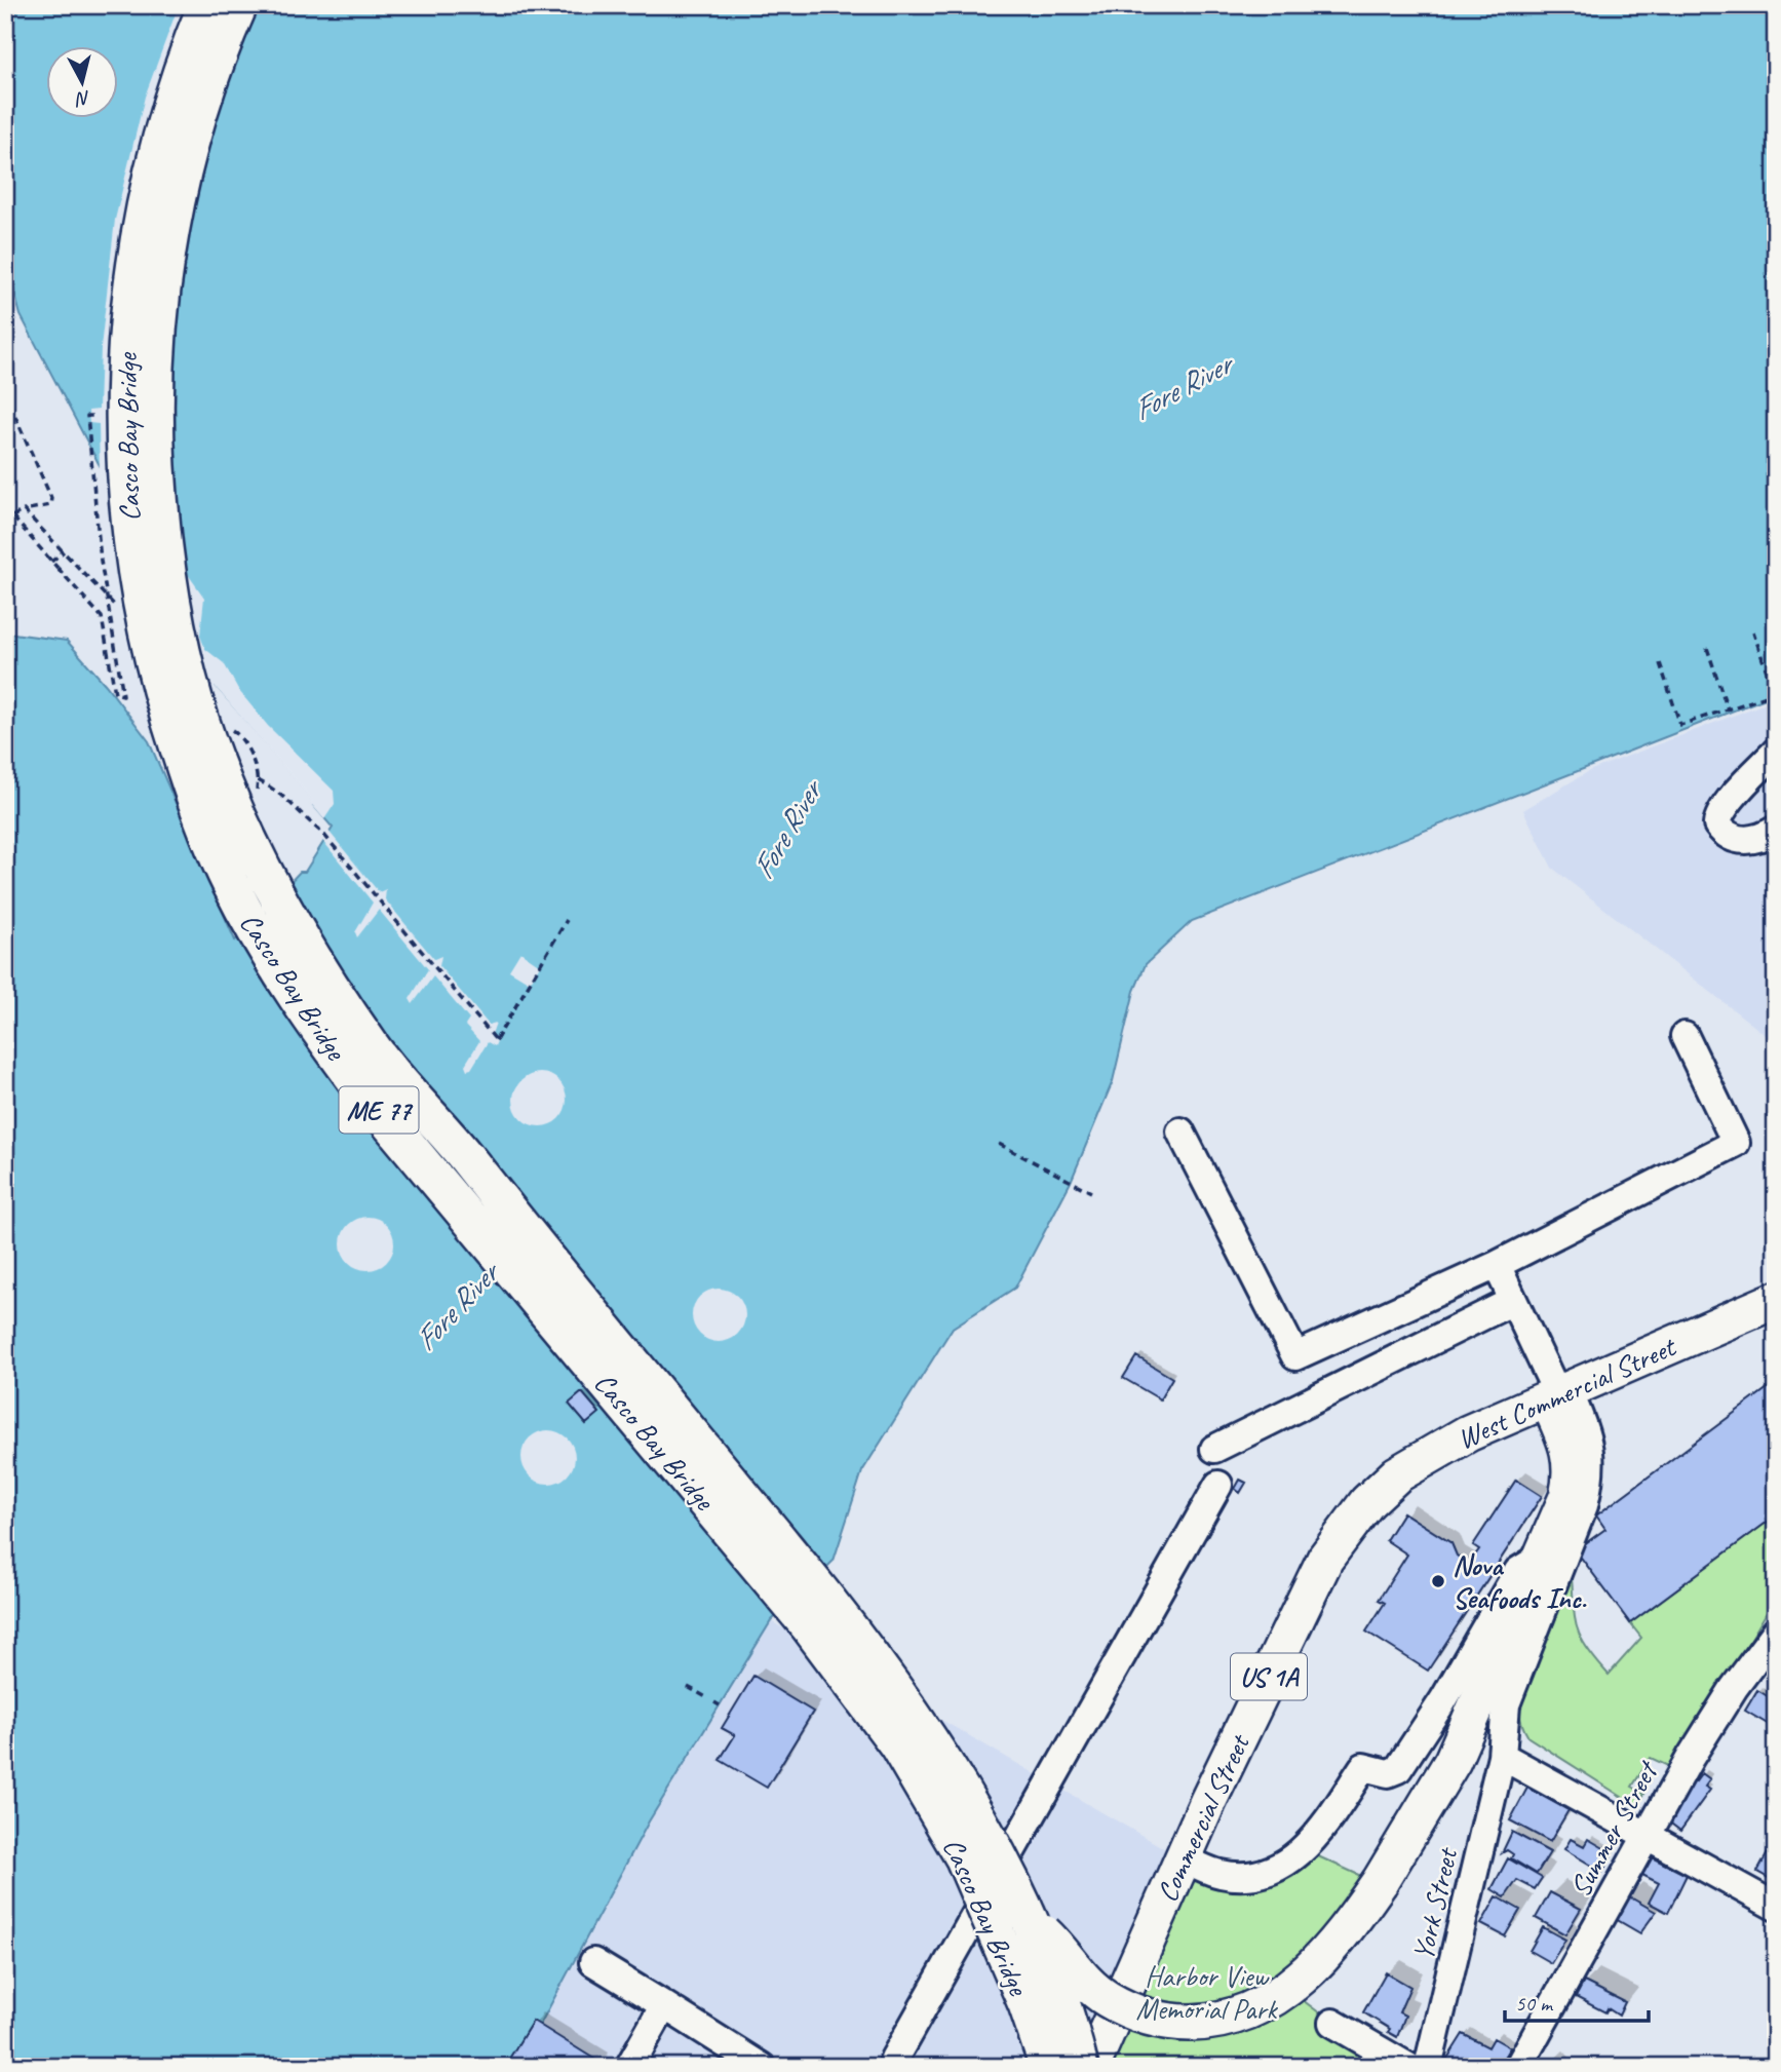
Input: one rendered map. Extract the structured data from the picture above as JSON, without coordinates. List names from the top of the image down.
{
  "streets": {
    "main road": [
      "Casco Bay Bridge",
      "ME 77",
      "West Commercial Street",
      "US 1A",
      "Commercial Street"
    ],
    "street": ["Summer Street", "York Street"]
  },
  "crossings": [
    ["West Commercial Street", "Commercial Street"],
    ["West Commercial Street", "York Street"]
  ],
  "water": ["Fore River"],
  "parks": ["Harbor View Memorial Park"],
  "places": ["Nova Seafoods Inc."],
  "scale_bar": "50 m",
  "north": "bottom"
}
